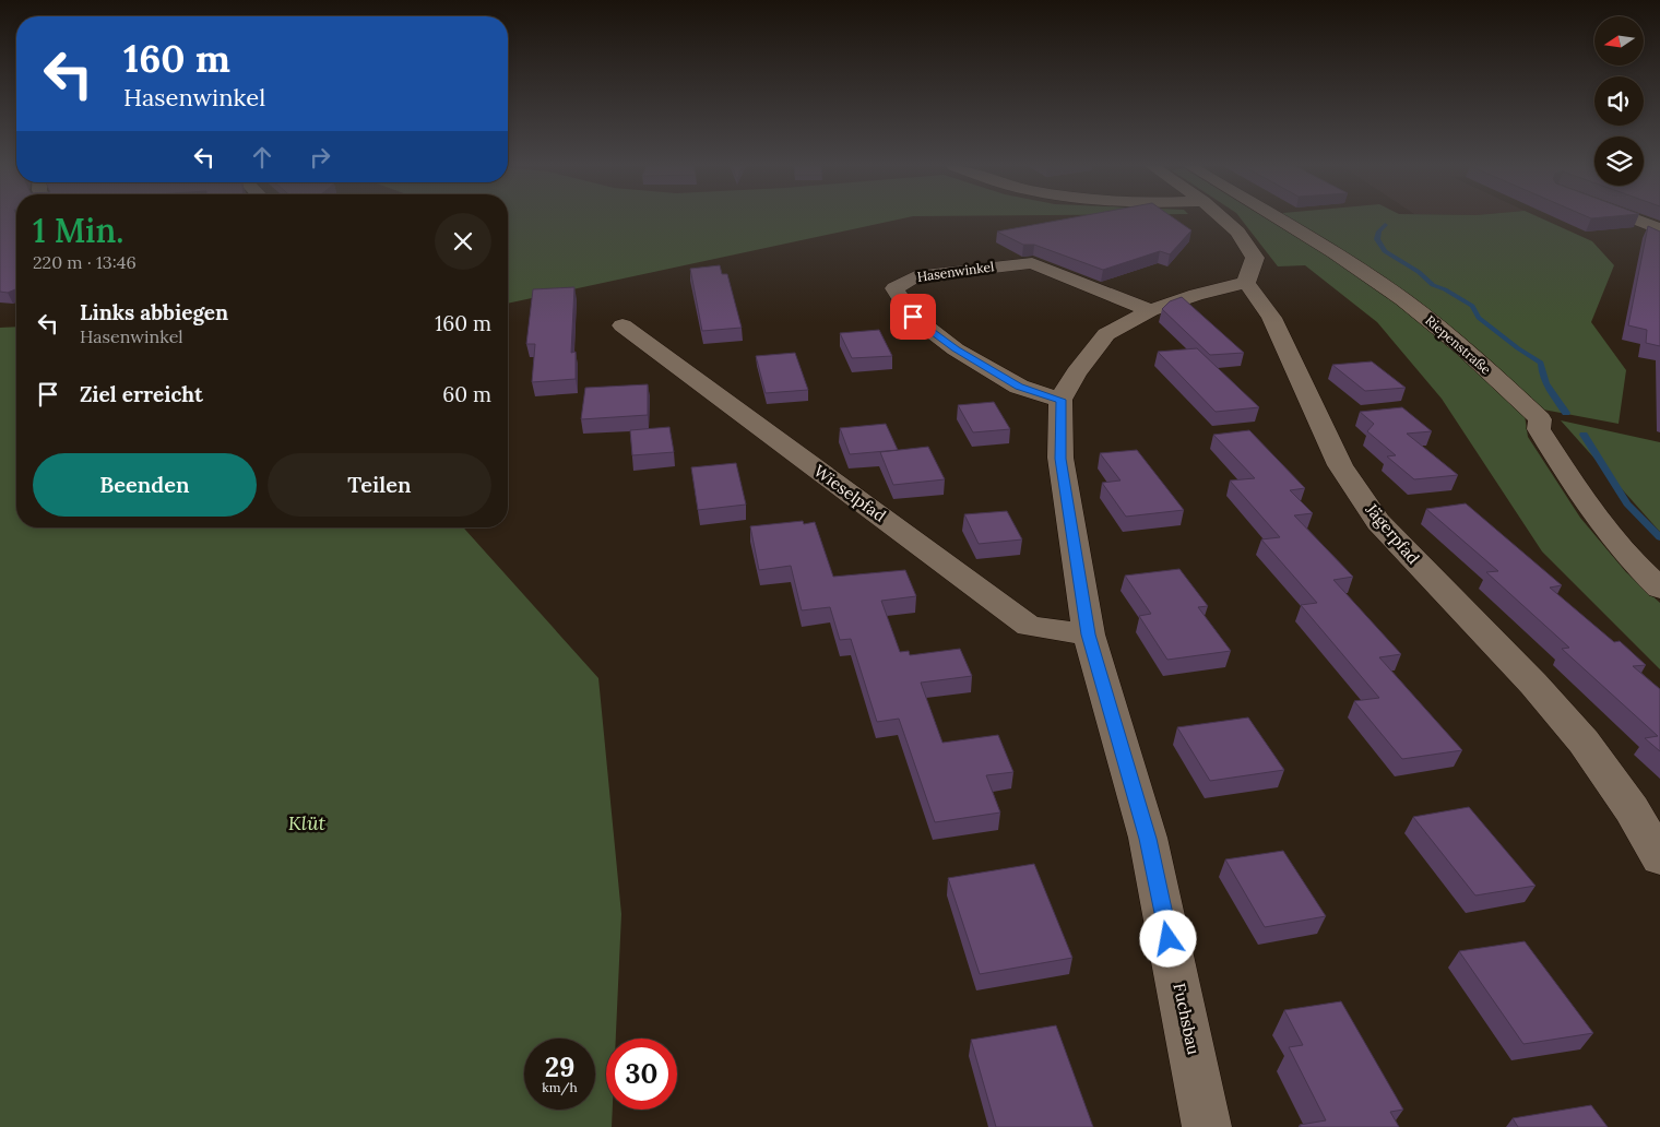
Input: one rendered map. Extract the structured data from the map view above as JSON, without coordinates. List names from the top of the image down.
{
  "streets": {
    "street": [
      "Hasenwinkel",
      "Riepenstraße",
      "Wieselpfad",
      "Jägerpfad",
      "Fuchsbau"
    ]
  },
  "crossings": [
    ["Hasenwinkel", "Fuchsbau"],
    ["Wieselpfad", "Fuchsbau"],
    ["Jägerpfad", "Fuchsbau"]
  ],
  "parks": ["Klüt"],
  "north": "left",
  "page": {
    "turn": ["160 m", "Hasenwinkel"],
    "heading": ["1 Min.", "220 m · 13:46"],
    "list": [
      {
        "name": "Links abbiegen",
        "note": "Hasenwinkel",
        "value": "160 m"
      },
      {
        "name": "Ziel erreicht",
        "value": "60 m"
      }
    ],
    "buttons": ["Beenden", "Teilen"],
    "speed": "29 km/h",
    "limit": "30"
  }
}
